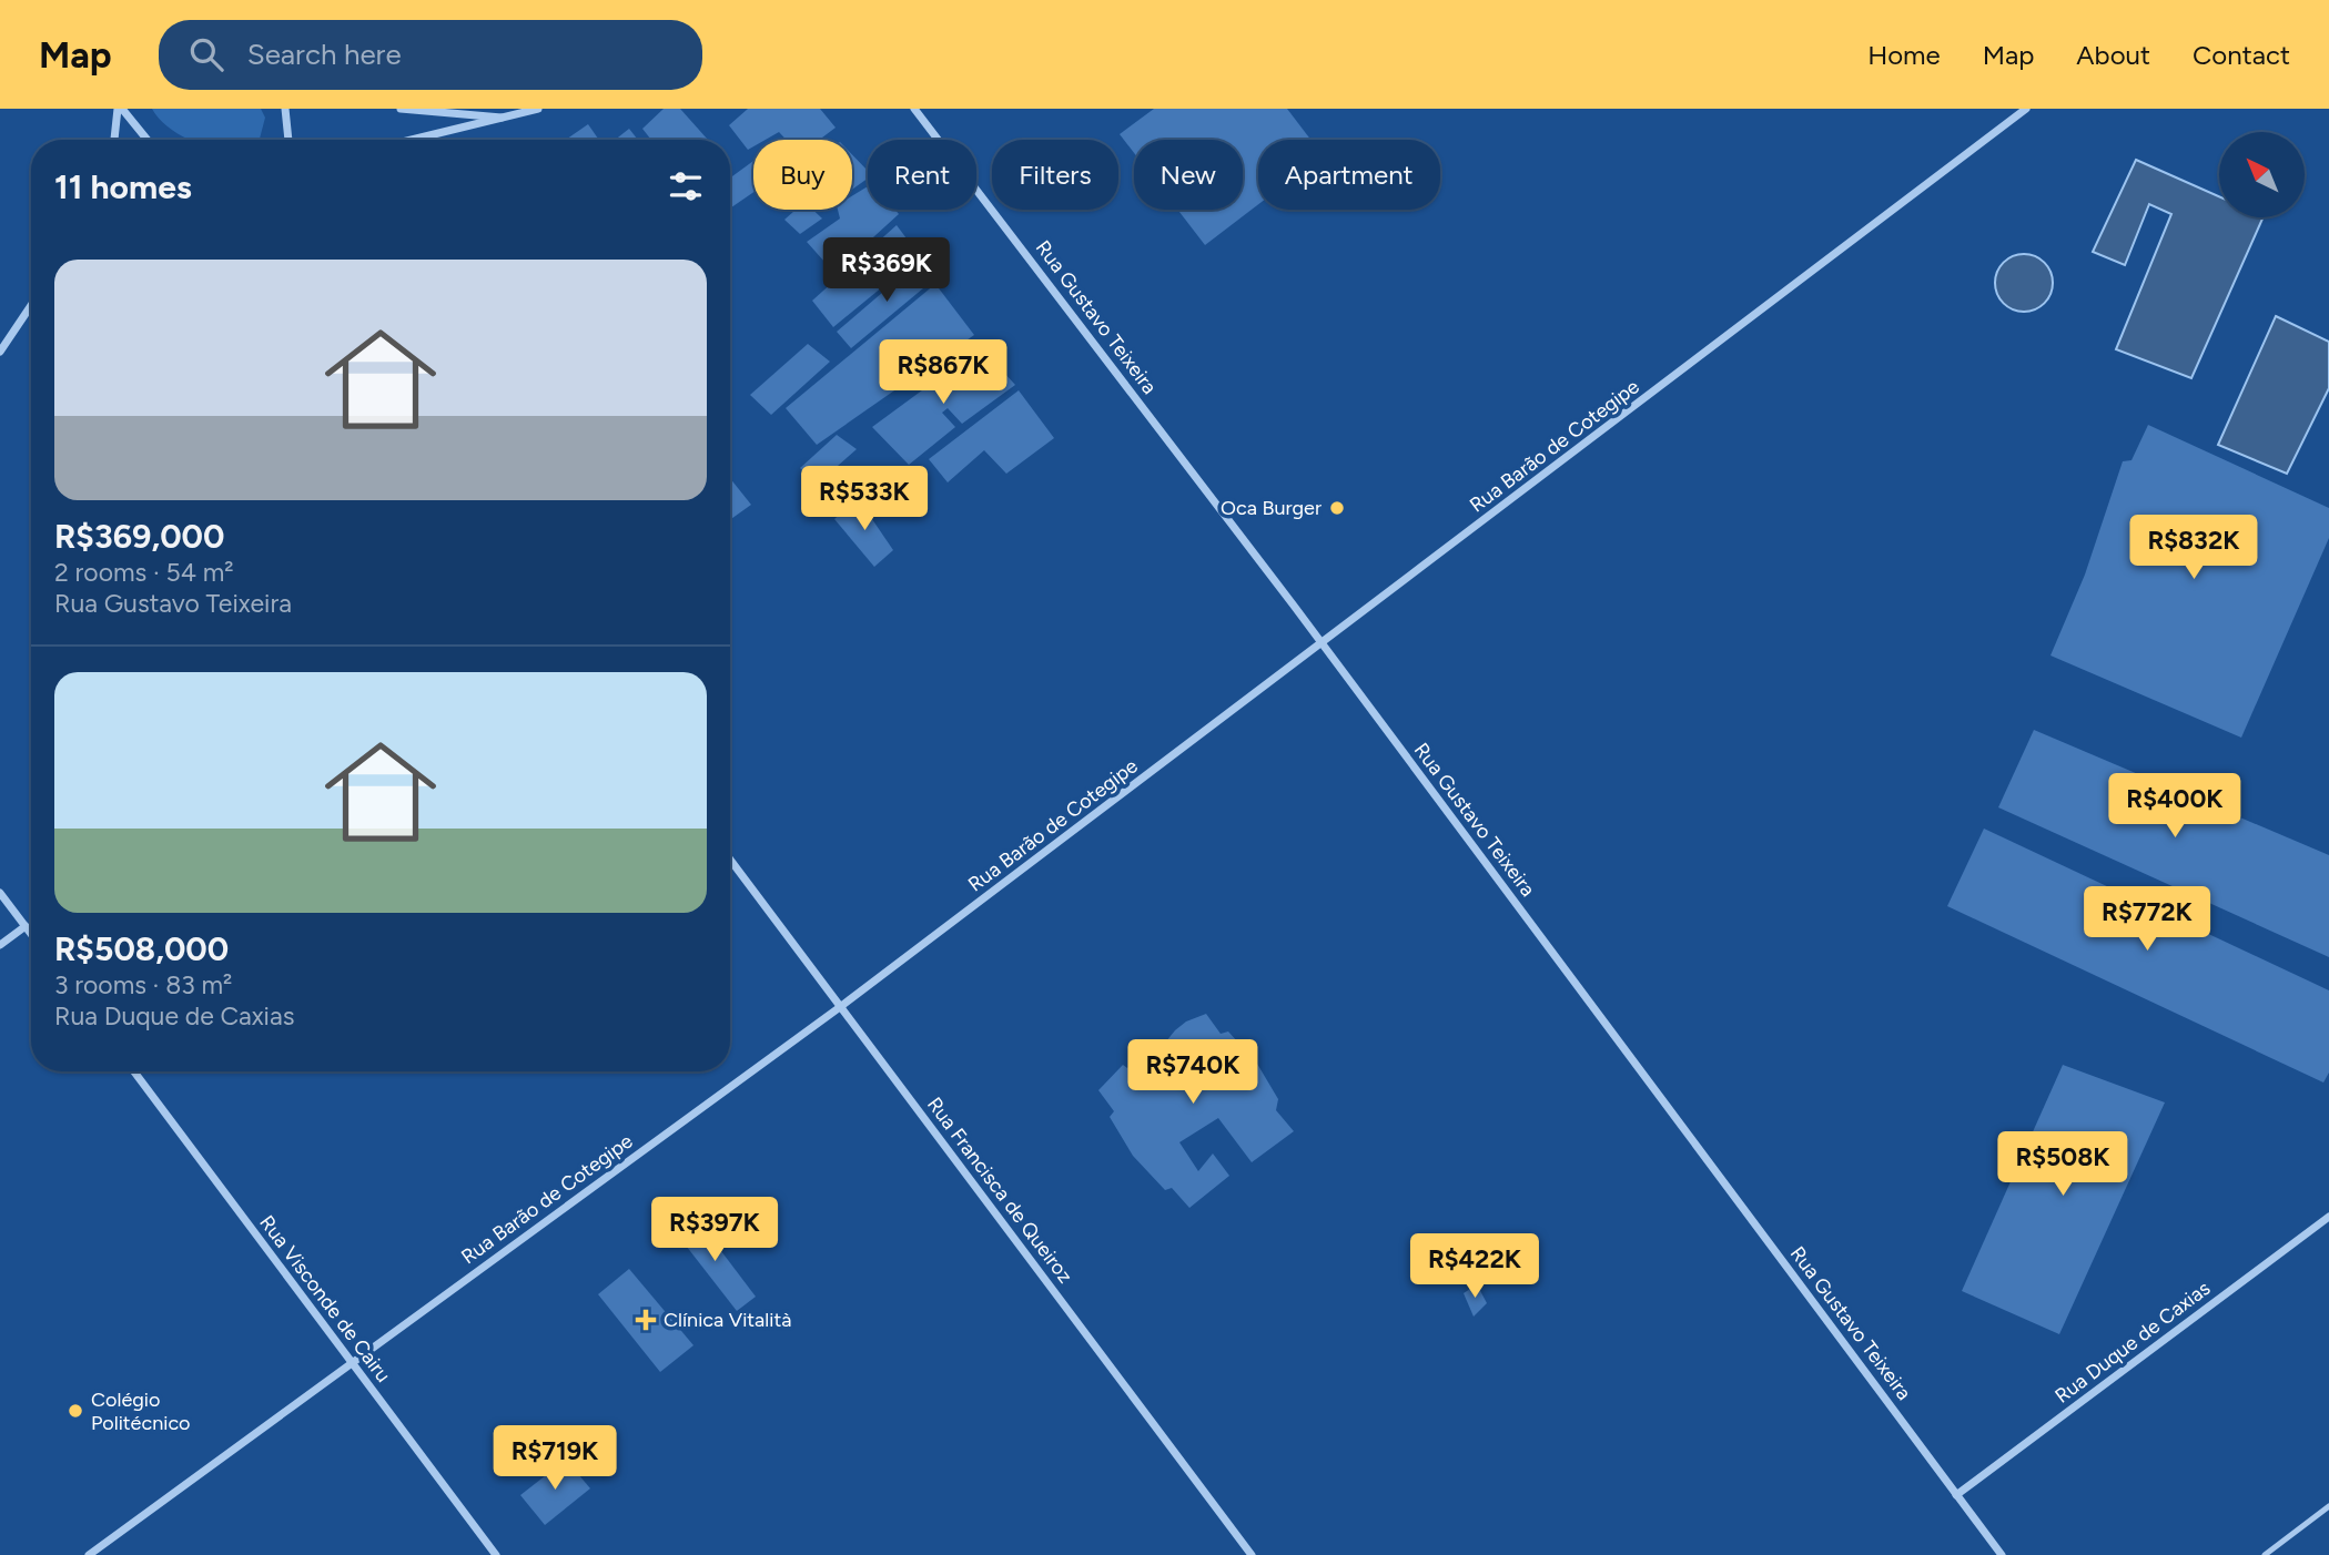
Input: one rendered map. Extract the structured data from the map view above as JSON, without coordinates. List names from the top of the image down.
{
  "streets": {
    "street": [
      "Rua Gustavo Teixeira",
      "Rua Barão de Cotegipe",
      "Rua Francisca de Queiroz",
      "Rua Visconde de Cairu",
      "Rua Duque de Caxias"
    ]
  },
  "crossings": [
    ["Rua Gustavo Teixeira", "Rua Barão de Cotegipe"],
    ["Rua Gustavo Teixeira", "Rua Duque de Caxias"],
    ["Rua Barão de Cotegipe", "Rua Francisca de Queiroz"],
    ["Rua Barão de Cotegipe", "Rua Visconde de Cairu"]
  ],
  "places": {
    "other": ["Oca Burger", "Colégio Politécnico"],
    "health": ["Clínica Vitalità"]
  },
  "north": "top left",
  "page": {
    "header": "Map",
    "search": "Search here",
    "nav": [
      "Home",
      "Map",
      "About",
      "Contact"
    ],
    "chip": [
      "Buy",
      "Rent",
      "Filters",
      "New",
      "Apartment"
    ],
    "heading": "11 homes",
    "list": [
      {
        "name": "R$369,000",
        "note": "2 rooms · 54 m² · Rua Gustavo Teixeira"
      },
      {
        "name": "R$508,000",
        "note": "3 rooms · 83 m² · Rua Duque de Caxias"
      }
    ],
    "price": [
      "R$369K",
      "R$867K",
      "R$533K",
      "R$832K",
      "R$400K",
      "R$772K",
      "R$740K",
      "R$508K",
      "R$397K",
      "R$422K",
      "R$719K"
    ]
  }
}
